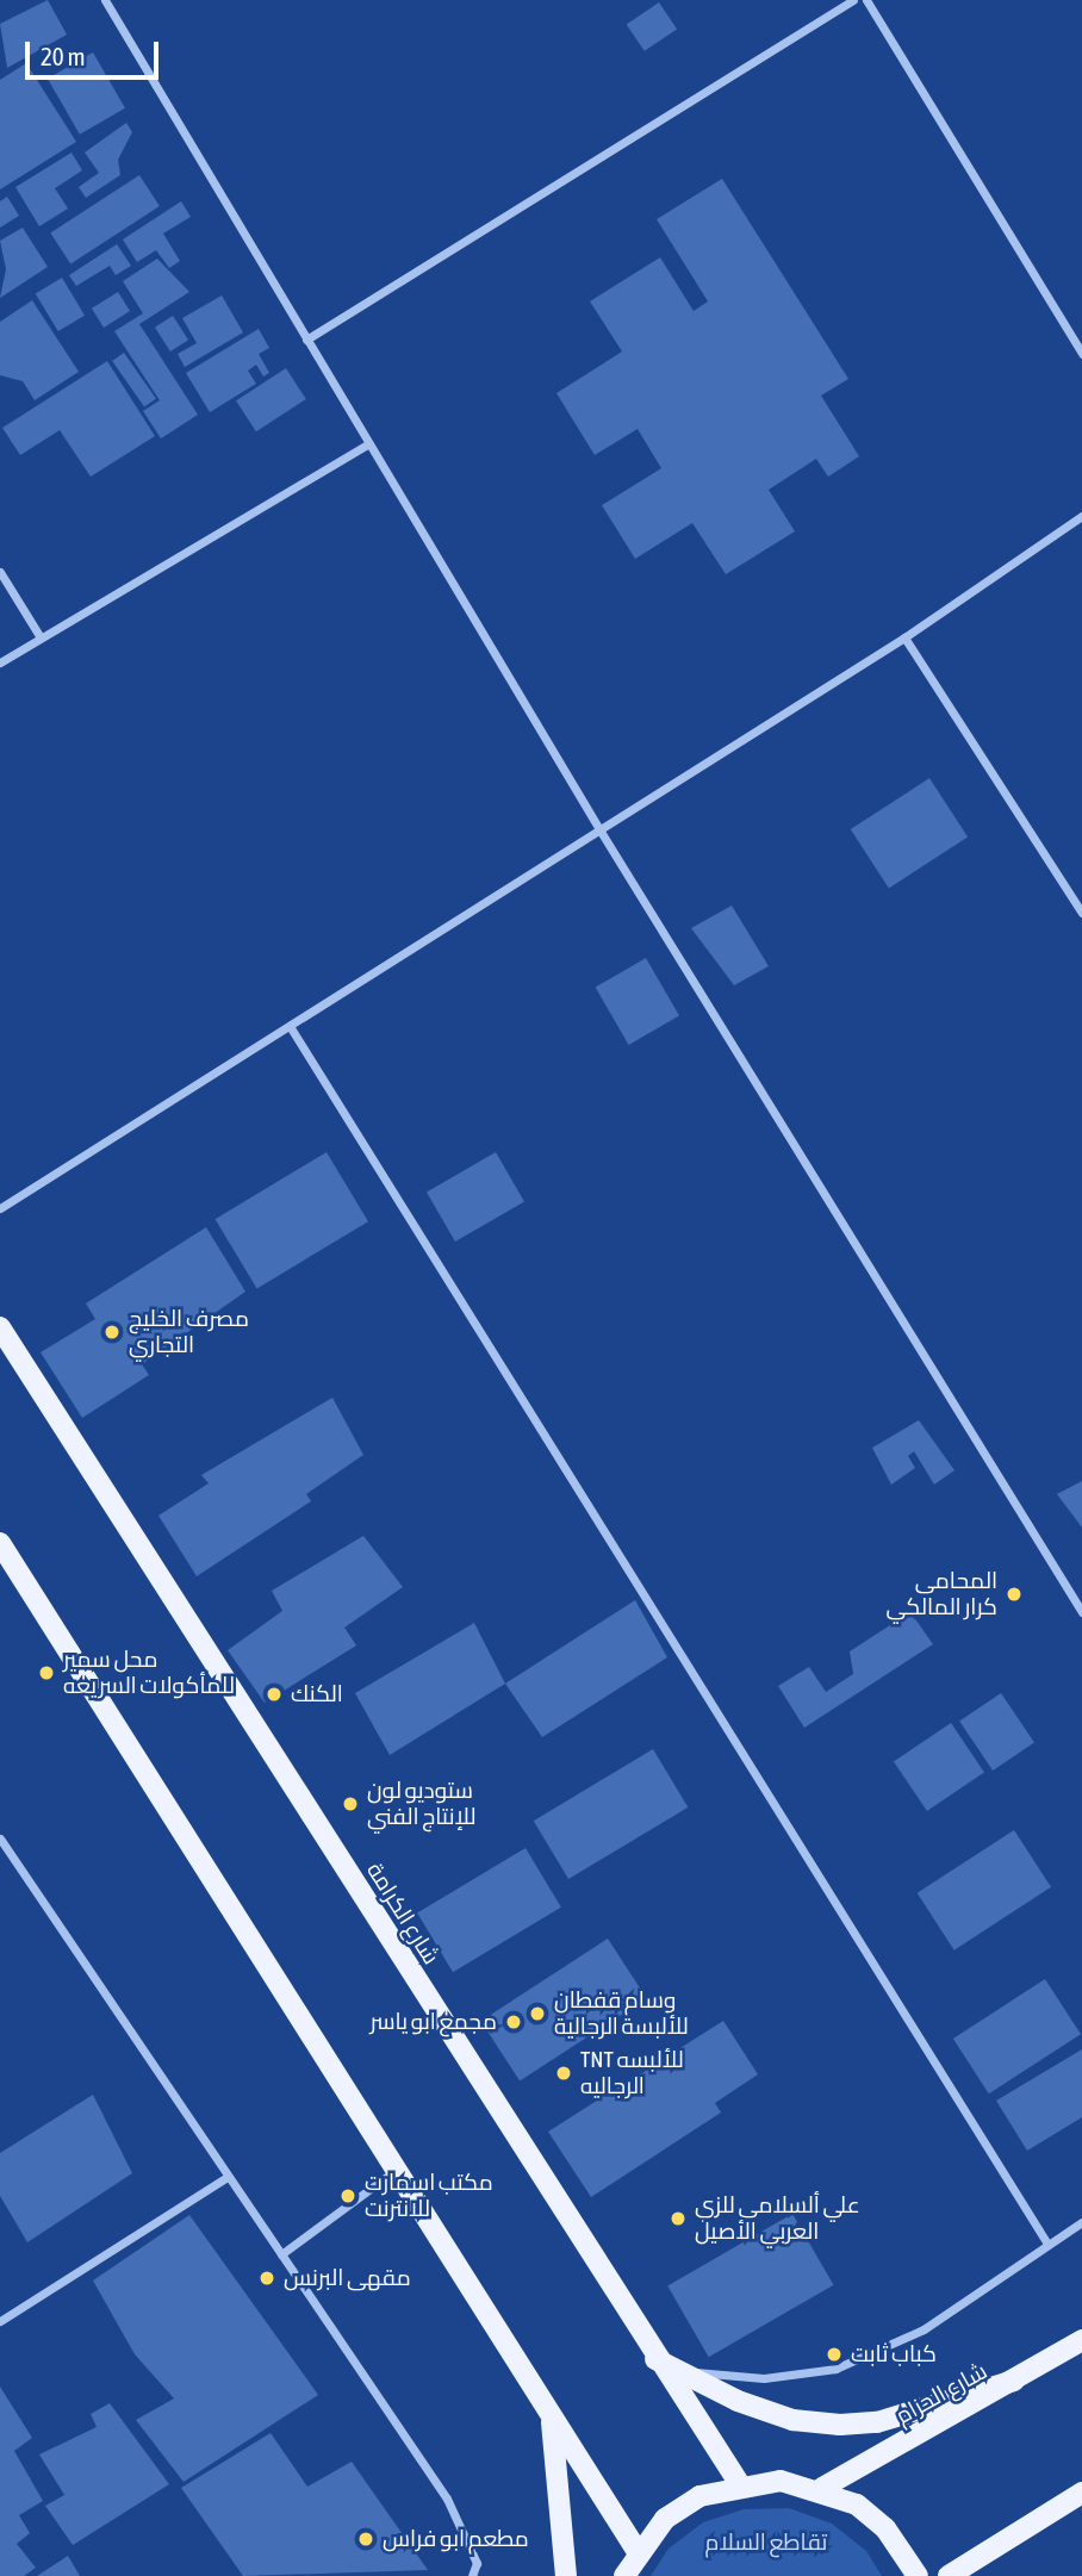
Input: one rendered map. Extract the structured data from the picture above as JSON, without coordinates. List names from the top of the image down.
{
  "streets": {
    "main road": ["شارع الكرامة", "شارع الحزام"]
  },
  "parks": ["تقاطع السلام"],
  "places": [
    "مصرف الخليج التجاري",
    "المحامي كرار المالكي",
    "محل سمير للمأكولات السريعه",
    "الكنك",
    "ستوديو لون للإنتاج الفني",
    "وسام قفطان للألبسة الرجالية",
    "مجمع ابو ياسر",
    "TNT للألبسه الرجاليه",
    "مكتب اسمارت للانترنت",
    "علي ألسلامي للزي العربي الأصيل",
    "مقهى البرنس",
    "كباب ثابت",
    "مطعم ابو فراس"
  ],
  "scale_bar": "20 m"
}
